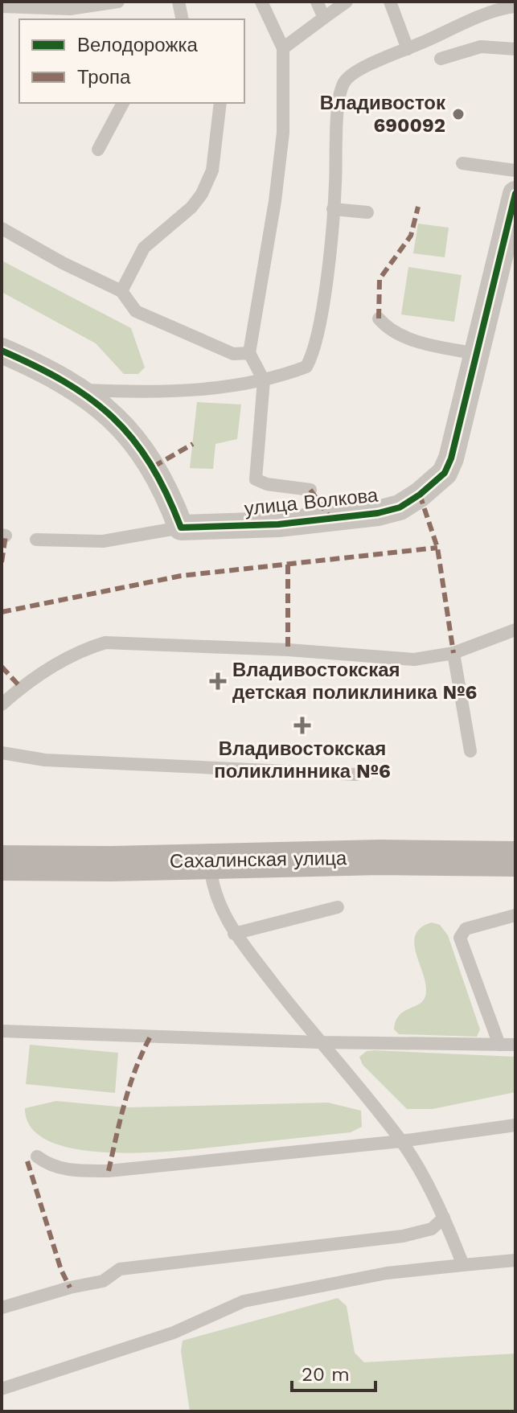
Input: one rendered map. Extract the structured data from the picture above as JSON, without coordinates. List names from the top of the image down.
{
  "streets": {
    "main road": ["Сахалинская улица"],
    "street": ["улица Волкова"]
  },
  "places": {
    "other": ["Владивосток 690092"],
    "health": ["Владивостокская детская поликлиника №6", "Владивостокская поликлинника №6"]
  },
  "legend": ["Велодорожка", "Тропа"],
  "scale_bar": "20 m"
}
